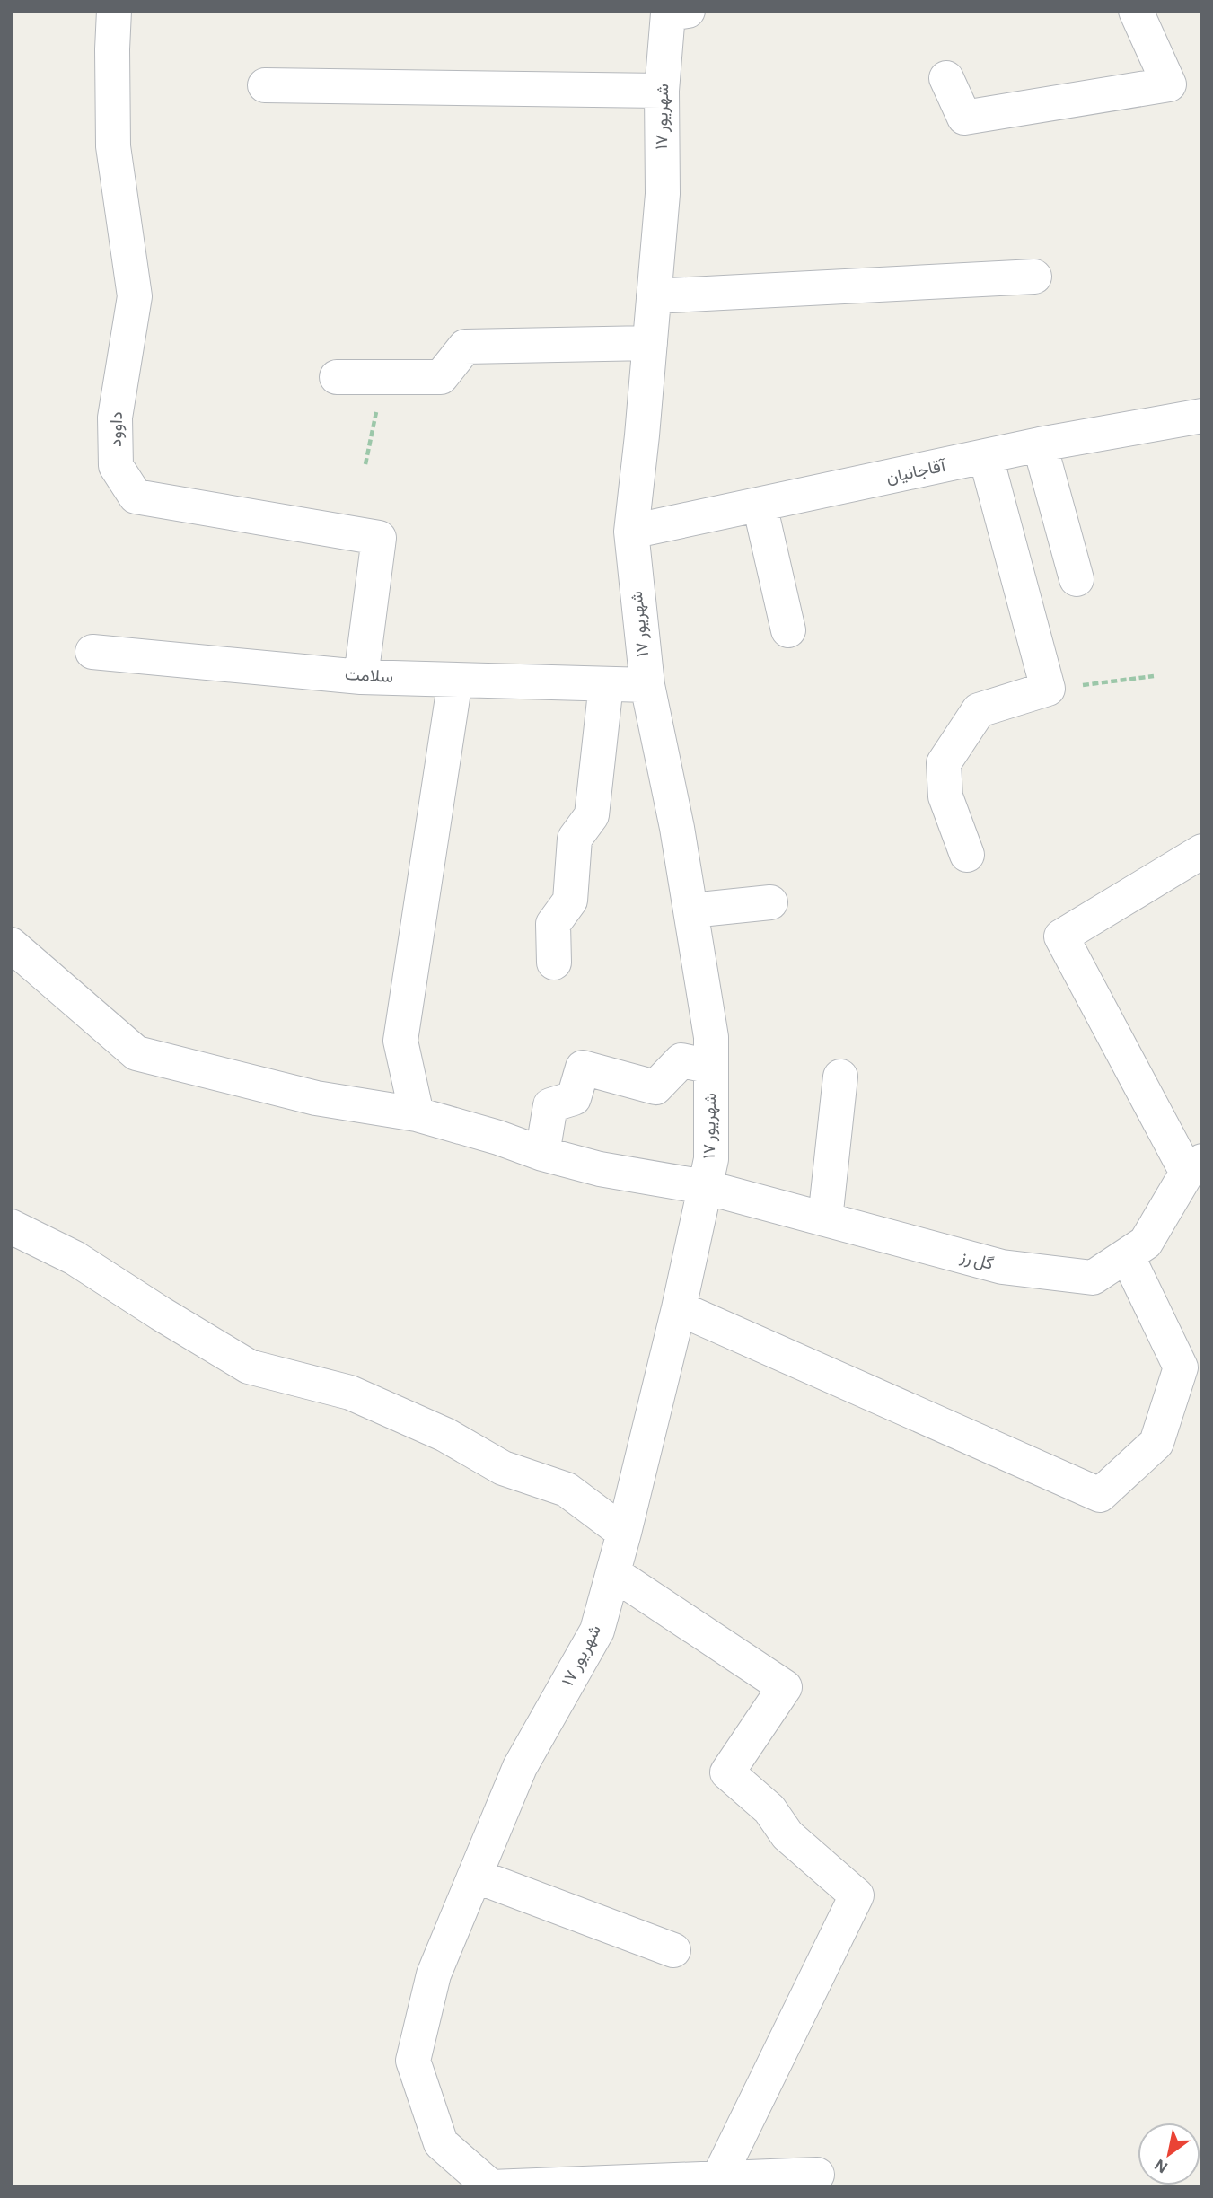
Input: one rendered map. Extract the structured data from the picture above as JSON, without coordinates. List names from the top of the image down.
{
  "streets": {
    "street": [
      "۱۷ شهریور",
      "داوود",
      "آقاجانیان",
      "سلامت",
      "گل رز"
    ]
  },
  "crossings": [
    ["۱۷ شهریور", "آقاجانیان"],
    ["۱۷ شهریور", "سلامت"],
    ["۱۷ شهریور", "گل رز"],
    ["داوود", "سلامت"]
  ],
  "north": "bottom left"
}
